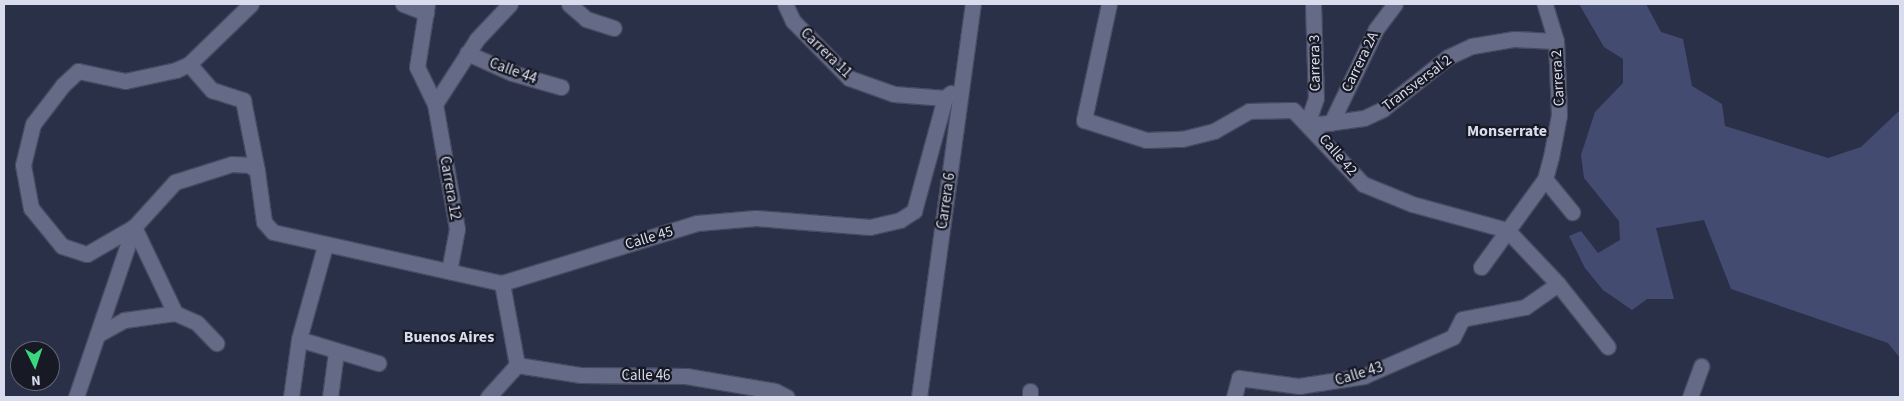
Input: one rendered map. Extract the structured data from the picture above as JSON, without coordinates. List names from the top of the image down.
{
  "streets": {
    "street": [
      "Carrera 11",
      "Carrera 2A",
      "Carrera 3",
      "Calle 44",
      "Carrera 2",
      "Transversal 2",
      "Calle 42",
      "Carrera 12",
      "Carrera 6",
      "Calle 45",
      "Calle 43",
      "Calle 46"
    ]
  },
  "crossings": [
    ["Carrera 11", "Calle 45"],
    ["Carrera 2A", "Transversal 2"],
    ["Carrera 3", "Transversal 2"],
    ["Carrera 3", "Calle 42"],
    ["Carrera 2", "Transversal 2"],
    ["Carrera 2", "Calle 42"],
    ["Transversal 2", "Calle 42"],
    ["Carrera 12", "Calle 45"]
  ],
  "districts": ["Monserrate", "Buenos Aires"],
  "north": "bottom"
}
